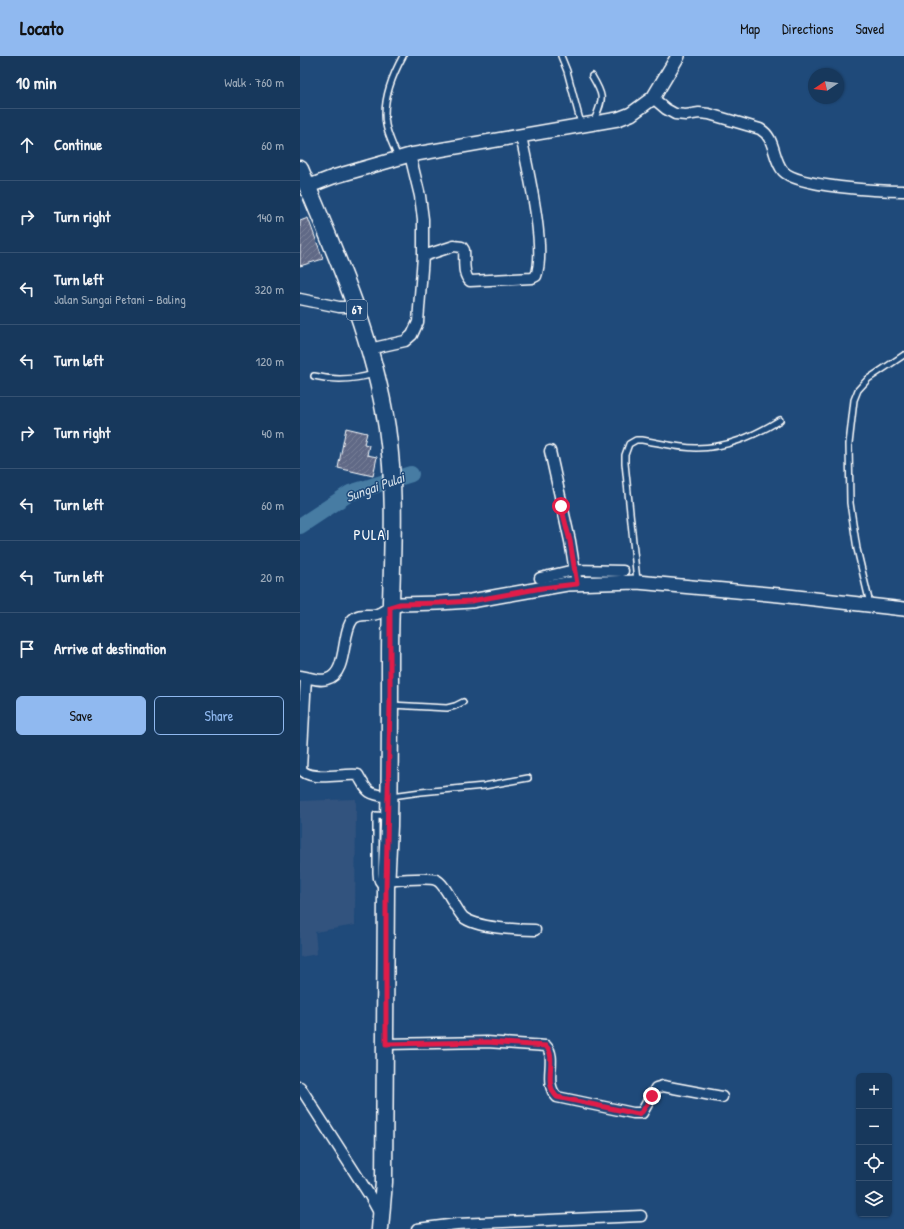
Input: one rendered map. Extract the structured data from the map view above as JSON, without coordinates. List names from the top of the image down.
{
  "streets": {
    "main road": ["67"]
  },
  "districts": ["PULAI"],
  "water": ["Sungai Pulai"],
  "north": "left",
  "page": {
    "header": "Locato",
    "nav": ["Map", "Directions", "Saved"],
    "heading": ["10 min", "Walk · 760 m"],
    "list": [
      ["Continue", "60 m"],
      ["Turn right", "140 m"],
      ["Turn left", "Jalan Sungai Petani - Baling", "320 m"],
      ["Turn left", "120 m"],
      ["Turn right", "40 m"],
      ["Turn left", "60 m"],
      ["Turn left", "20 m"],
      "Arrive at destination"
    ],
    "buttons": ["Save", "Share"],
    "map_buttons": ["+", "−"]
  }
}
